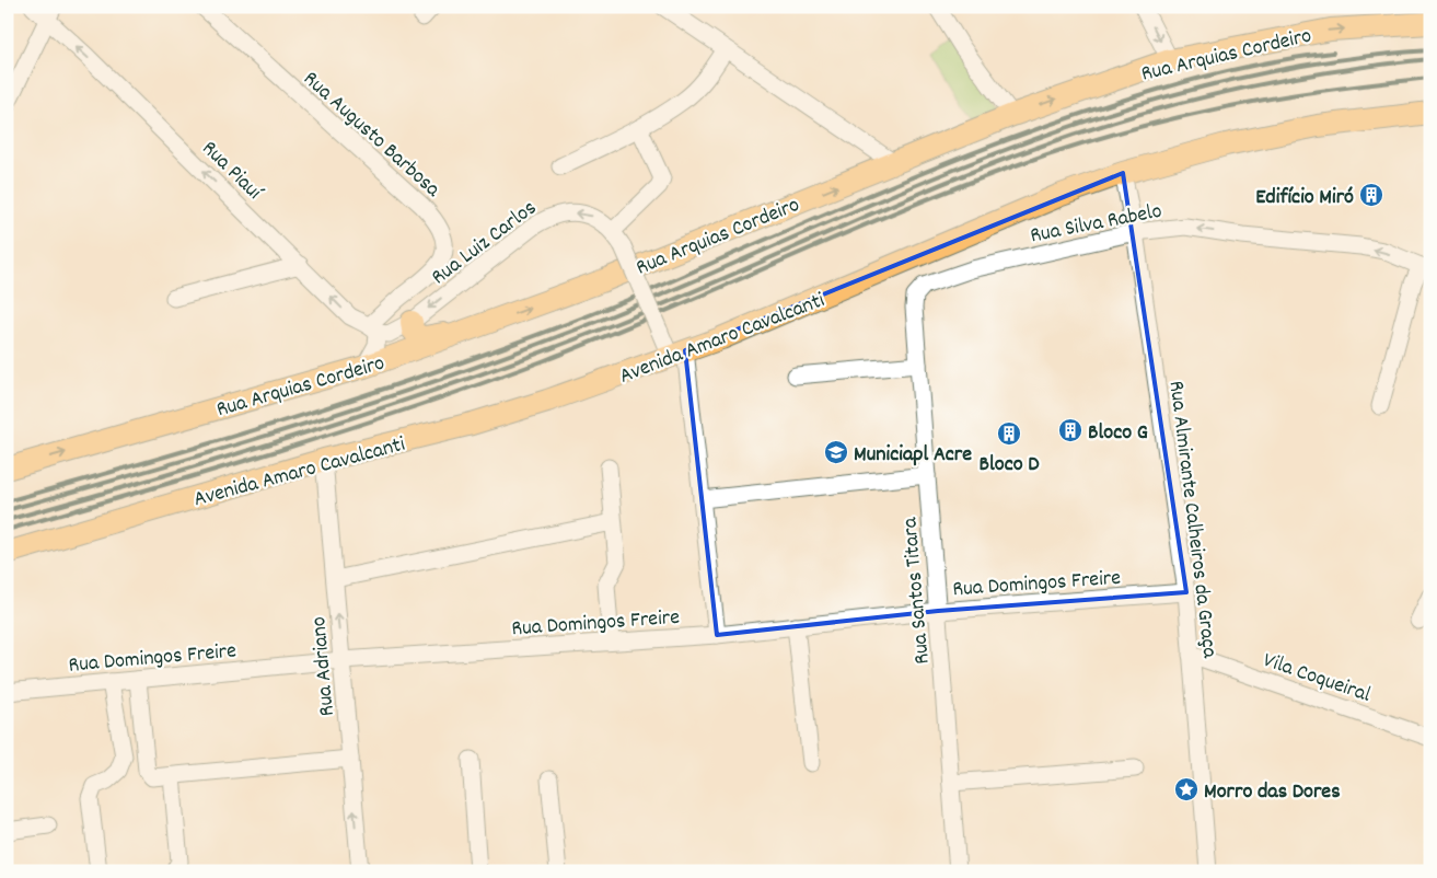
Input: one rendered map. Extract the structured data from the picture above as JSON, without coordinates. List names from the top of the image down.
{
  "streets": {
    "main road": ["Rua Arquias Cordeiro", "Avenida Amaro Cavalcanti"],
    "street": [
      "Rua Augusto Barbosa",
      "Rua Piauí",
      "Rua Silva Rabelo",
      "Rua Luiz Carlos",
      "Rua Almirante Calheiros da Graça",
      "Rua Domingos Freire",
      "Rua Santos Titara",
      "Rua Adriano",
      "Vila Coqueiral"
    ]
  },
  "crossings": [
    ["Rua Augusto Barbosa", "Rua Piauí"],
    ["Rua Augusto Barbosa", "Rua Luiz Carlos"],
    ["Rua Piauí", "Rua Luiz Carlos"],
    ["Rua Silva Rabelo", "Rua Almirante Calheiros da Graça"],
    ["Rua Silva Rabelo", "Rua Santos Titara"],
    ["Rua Luiz Carlos", "Avenida Amaro Cavalcanti"],
    ["Rua Luiz Carlos", "Rua Domingos Freire"],
    ["Avenida Amaro Cavalcanti", "Rua Almirante Calheiros da Graça"],
    ["Avenida Amaro Cavalcanti", "Rua Adriano"],
    ["Rua Almirante Calheiros da Graça", "Rua Domingos Freire"],
    ["Rua Almirante Calheiros da Graça", "Vila Coqueiral"],
    ["Rua Domingos Freire", "Rua Santos Titara"],
    ["Rua Domingos Freire", "Rua Adriano"]
  ],
  "one_way": ["Rua Arquias Cordeiro", "Rua Piauí", "Rua Silva Rabelo"],
  "places": {
    "building": ["Edifício Miró", "Bloco G", "Bloco D"],
    "school or university": ["Municiapl Acre"],
    "place": ["Morro das Dores"]
  }
}
